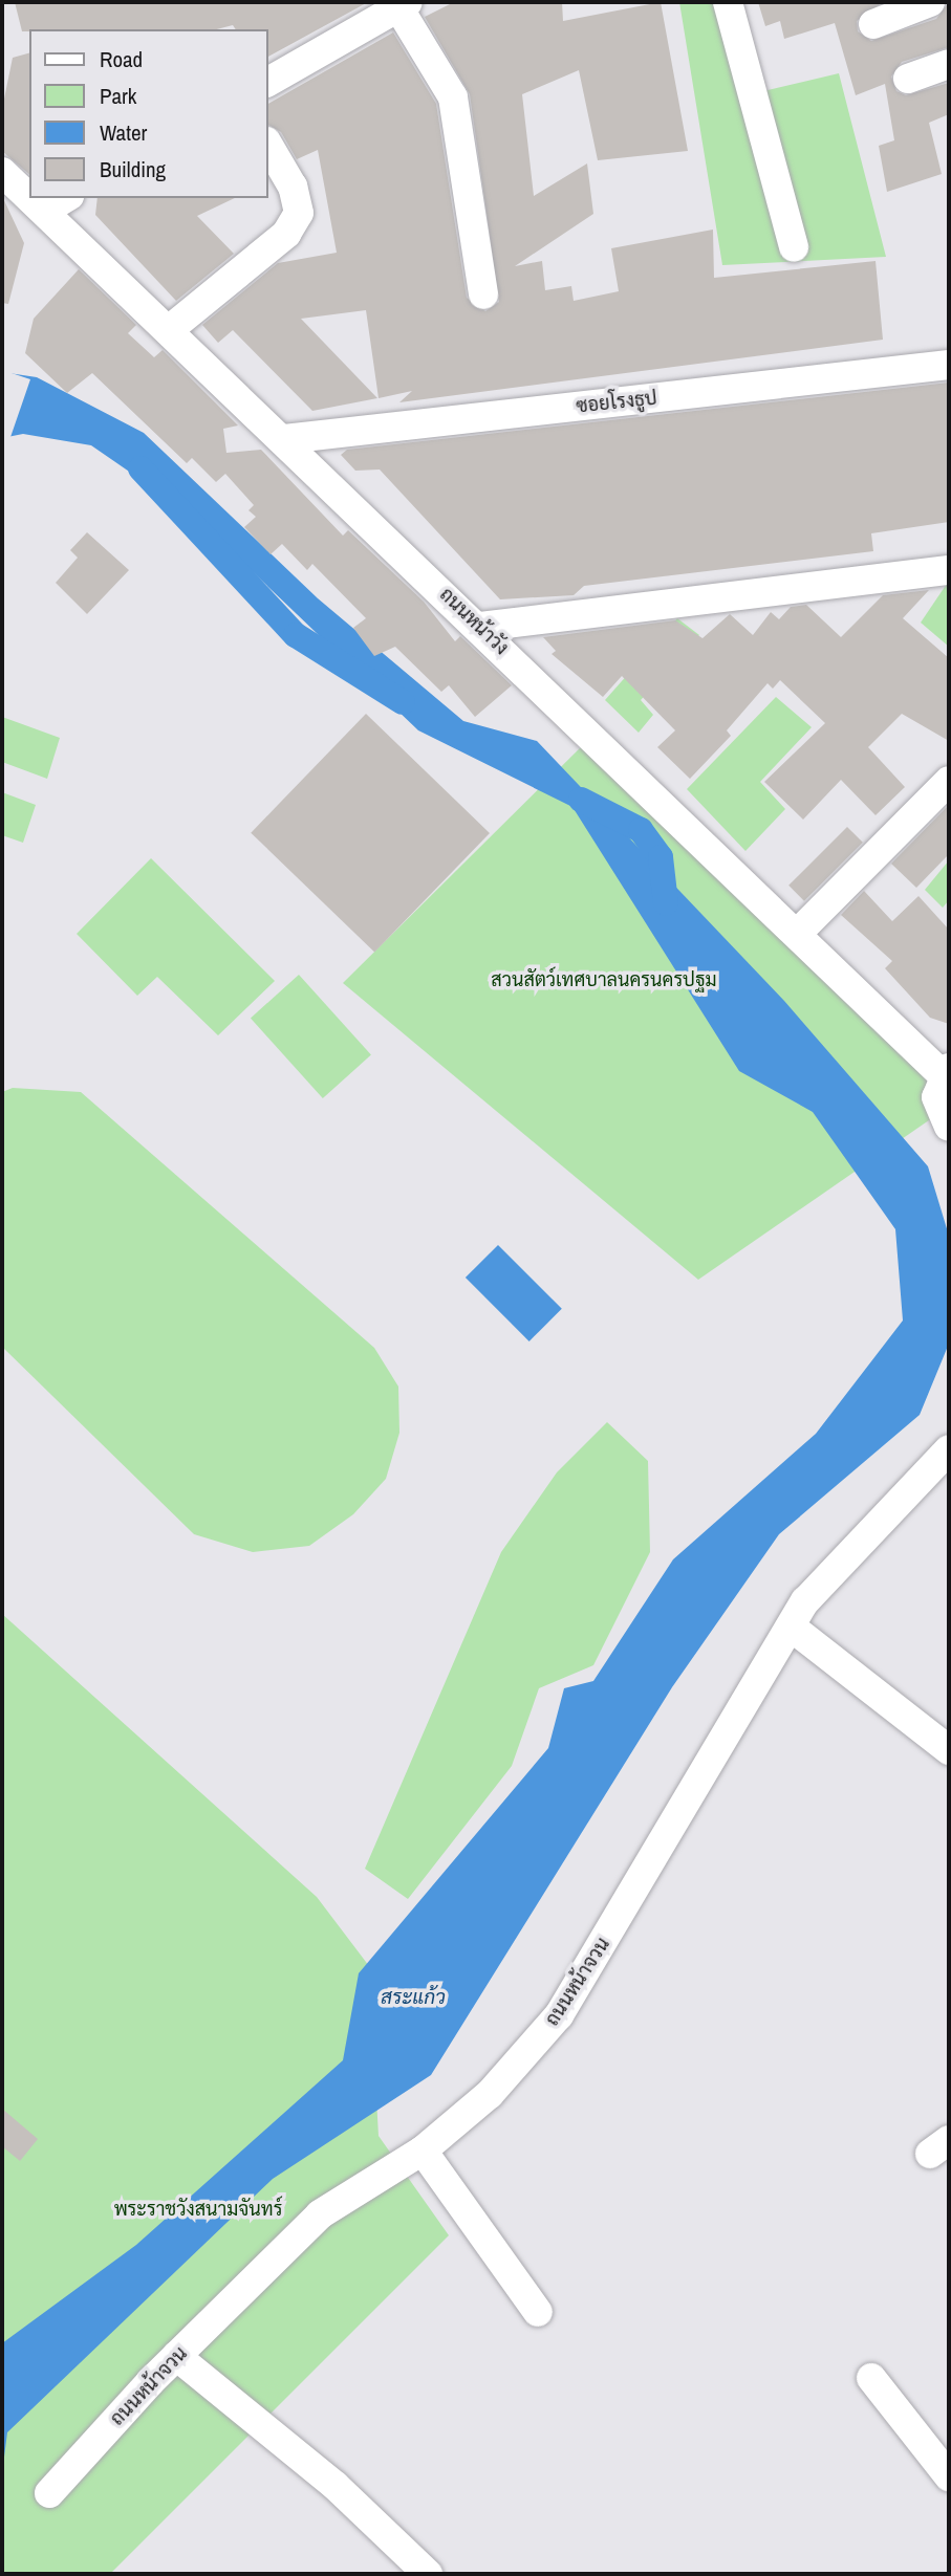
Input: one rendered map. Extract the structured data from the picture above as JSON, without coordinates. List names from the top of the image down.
{
  "streets": {
    "street": ["ซอยโรงธูป", "ถนนหน้าวัง", "ถนนหน้าจวน"]
  },
  "crossings": [
    ["ซอยโรงธูป", "ถนนหน้าวัง"]
  ],
  "water": ["สระแก้ว"],
  "parks": ["สวนสัตว์เทศบาลนครนครปฐม", "พระราชวังสนามจันทร์"],
  "legend": [
    "Road",
    "Park",
    "Water",
    "Building"
  ]
}
